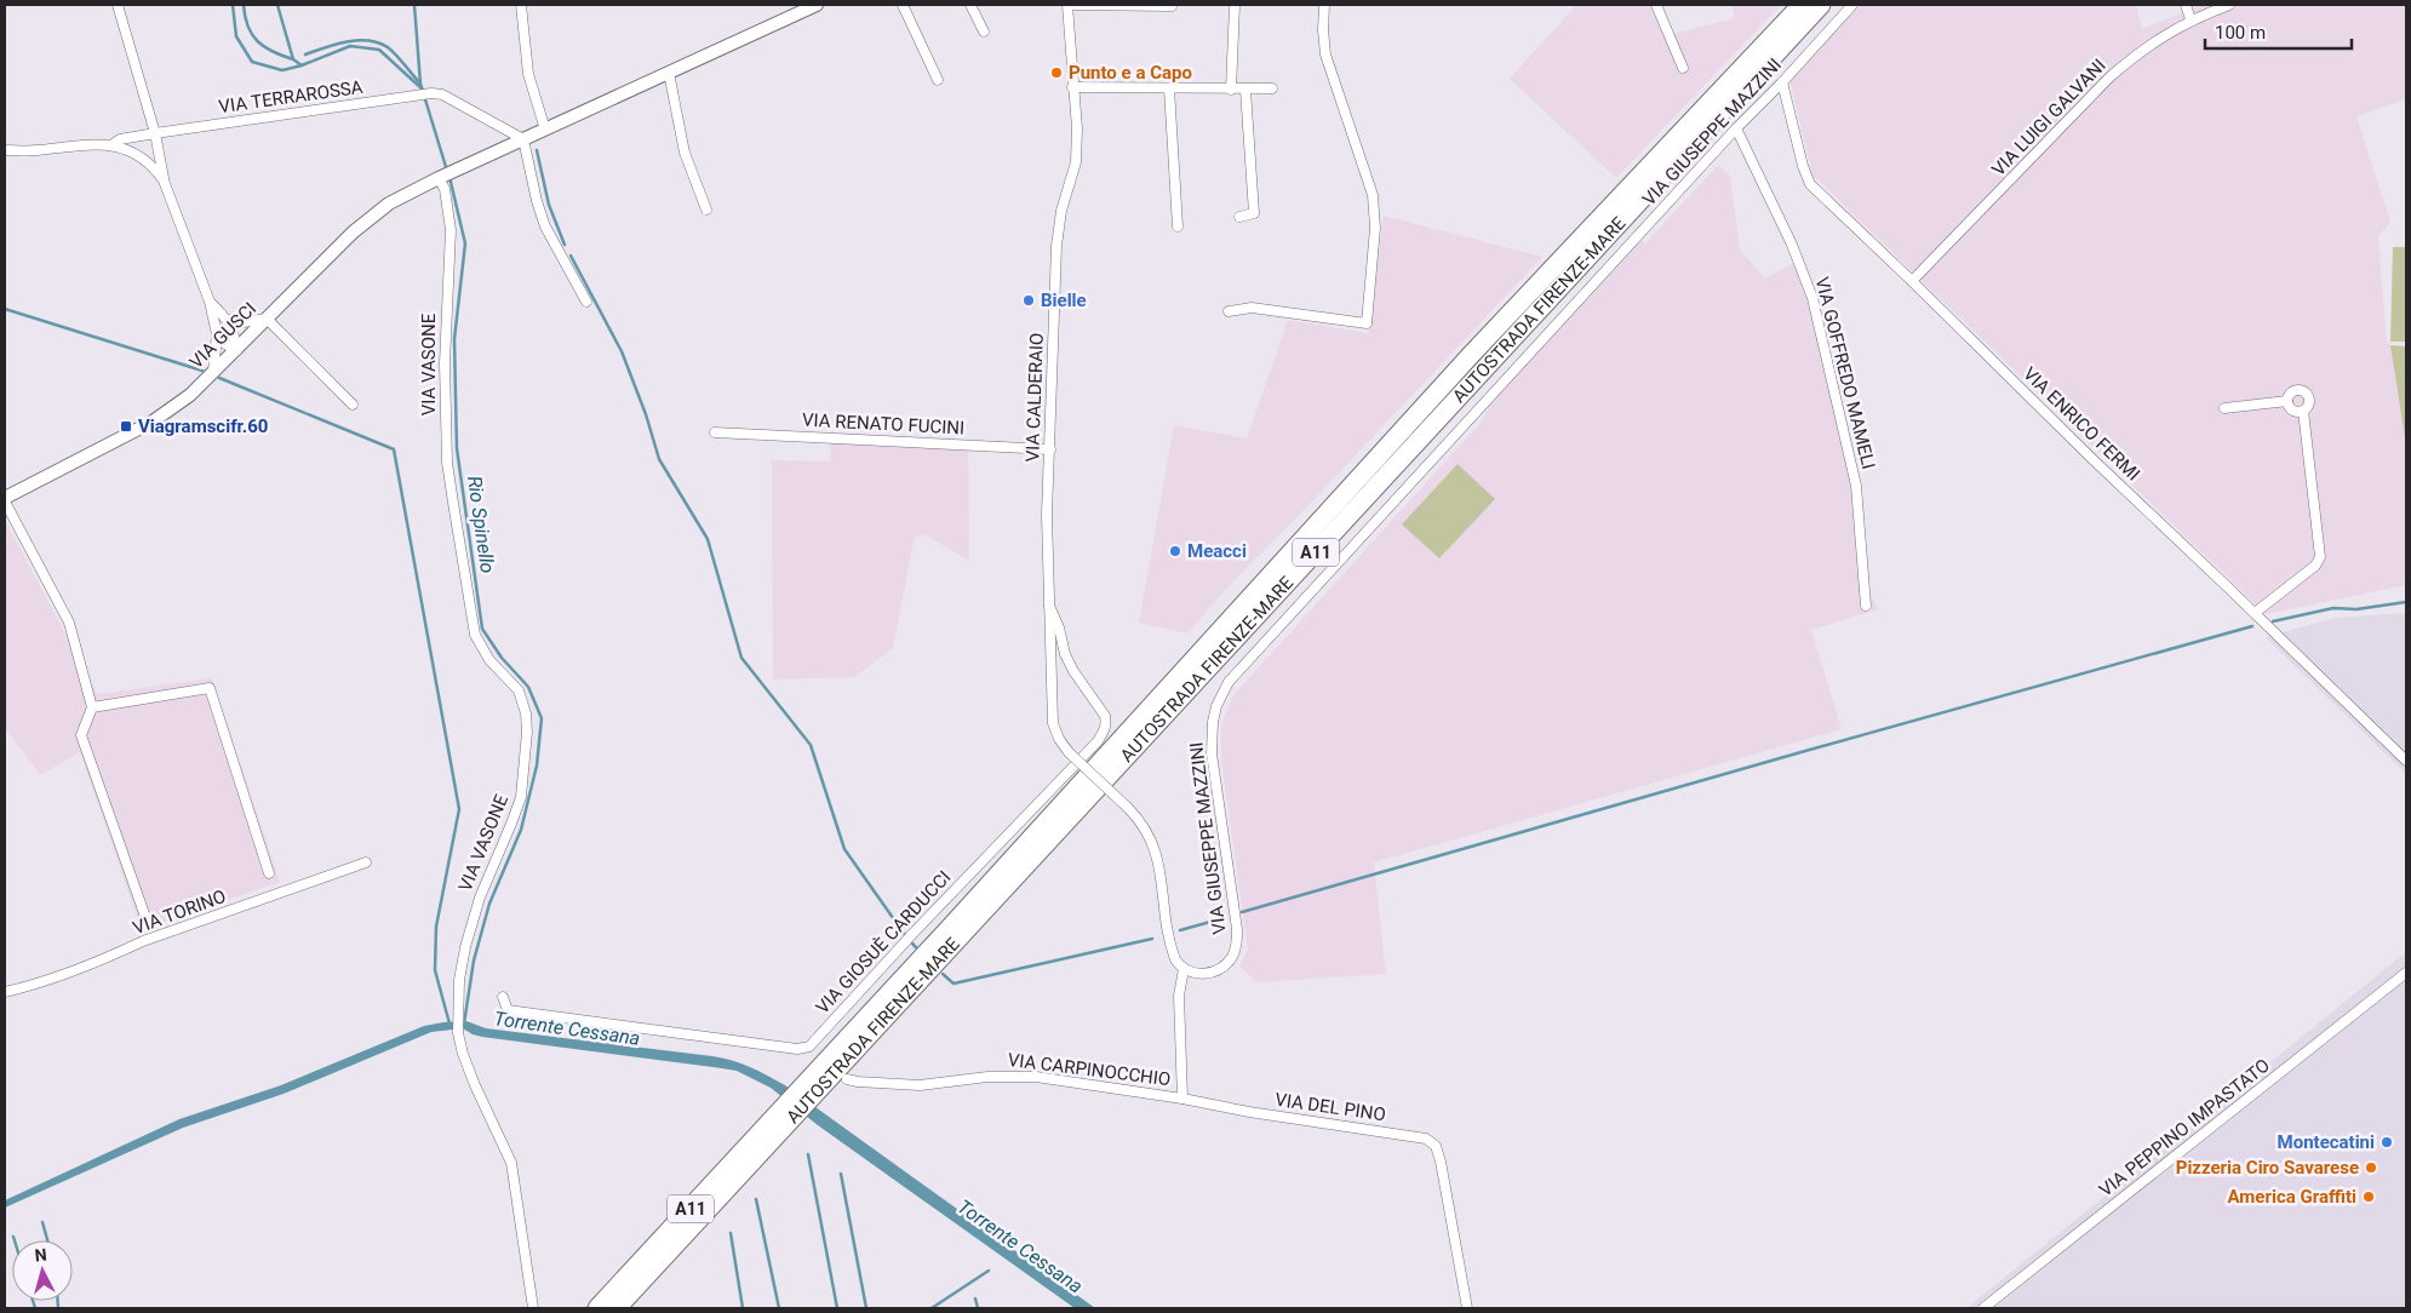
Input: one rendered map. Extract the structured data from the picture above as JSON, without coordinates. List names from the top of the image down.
{
  "streets": {
    "highway": ["AUTOSTRADA FIRENZE-MARE", "A11"],
    "street": [
      "VIA TERRAROSSA",
      "VIA LUIGI GALVANI",
      "VIA GIUSEPPE MAZZINI",
      "VIA GUSCI",
      "VIA VASONE",
      "VIA GOFFREDO MAMELI",
      "VIA CALDERAIO",
      "VIA RENATO FUCINI",
      "VIA ENRICO FERMI",
      "VIA TORINO",
      "VIA GIOSUÈ CARDUCCI",
      "VIA CARPINOCCHIO",
      "VIA DEL PINO",
      "VIA PEPPINO IMPASTATO"
    ]
  },
  "crossings": [
    ["VIA TERRAROSSA", "VIA GUSCI"],
    ["VIA LUIGI GALVANI", "VIA ENRICO FERMI"],
    ["VIA GIUSEPPE MAZZINI", "VIA GOFFREDO MAMELI"],
    ["VIA GIUSEPPE MAZZINI", "VIA CALDERAIO"],
    ["VIA GIUSEPPE MAZZINI", "VIA ENRICO FERMI"],
    ["VIA GUSCI", "VIA VASONE"],
    ["VIA CALDERAIO", "VIA RENATO FUCINI"],
    ["VIA CALDERAIO", "VIA GIOSUÈ CARDUCCI"],
    ["VIA CARPINOCCHIO", "VIA DEL PINO"]
  ],
  "water": ["Rio Spinello", "Torrente Cessana"],
  "places": {
    "other": [
      "Punto e a Capo",
      "Bielle",
      "Meacci",
      "Montecatini",
      "Pizzeria Ciro Savarese",
      "America Graffiti"
    ],
    "transit": ["Viagramscifr.60"]
  },
  "scale_bar": "100 m",
  "north": "top"
}
